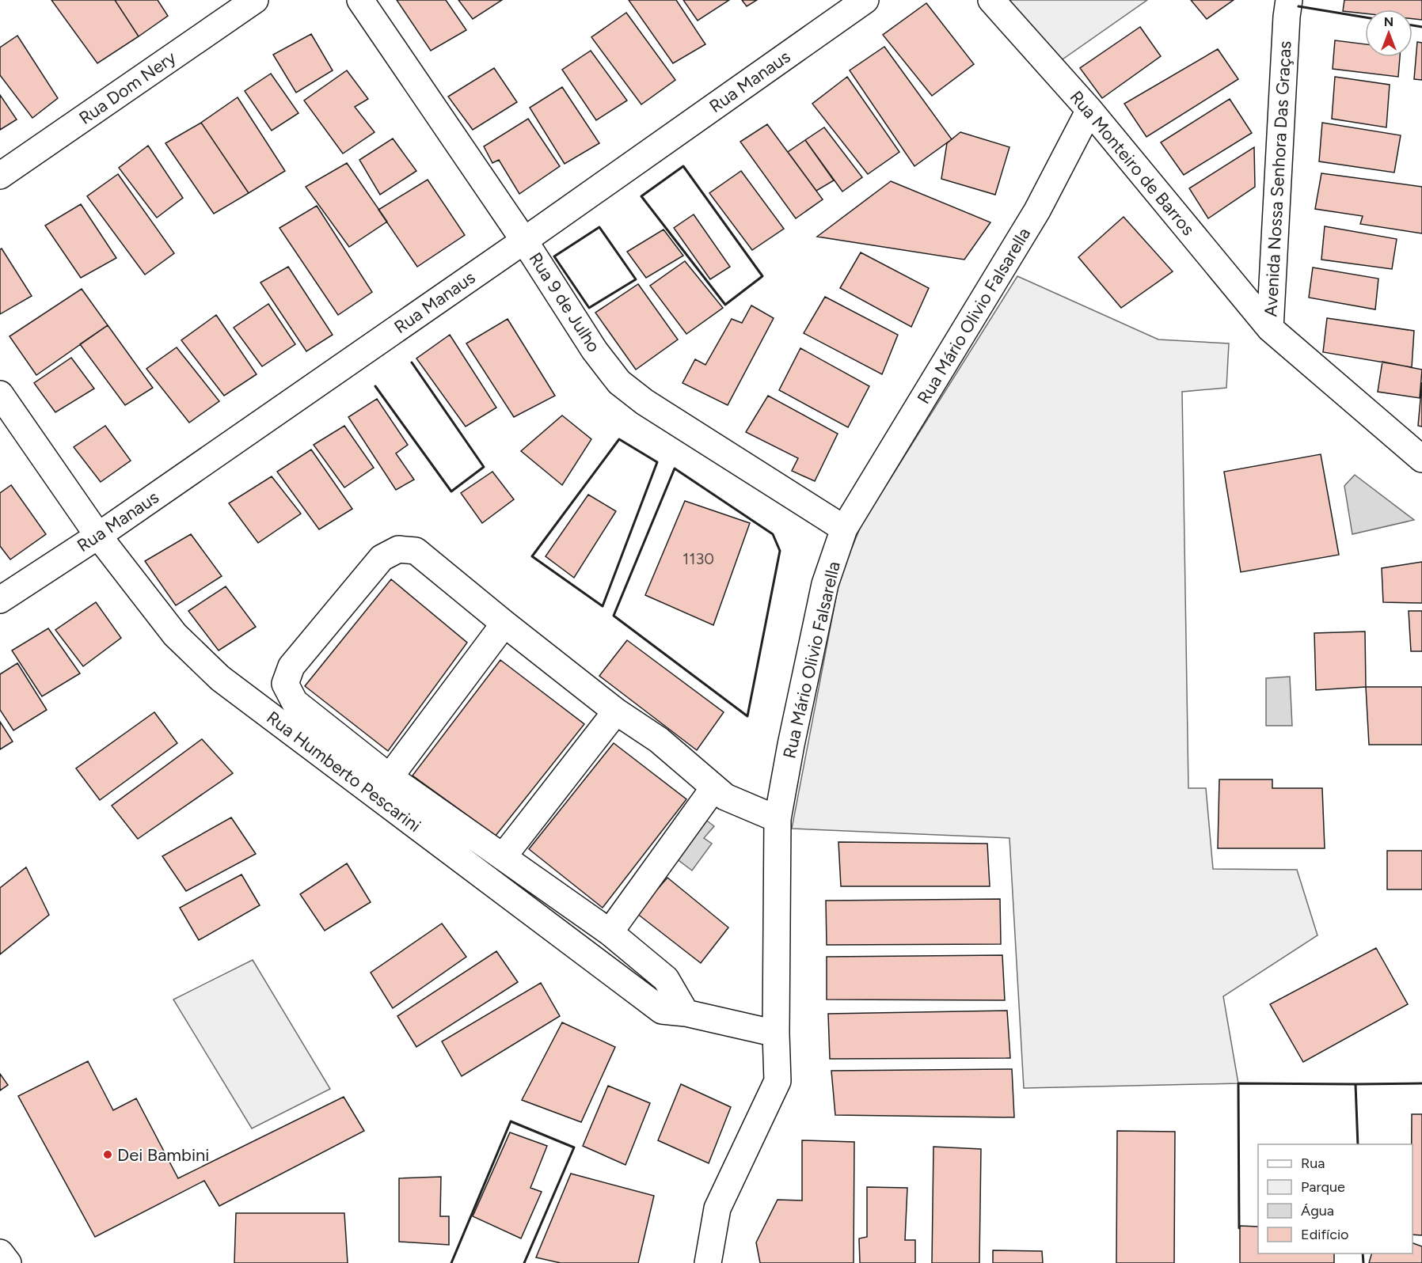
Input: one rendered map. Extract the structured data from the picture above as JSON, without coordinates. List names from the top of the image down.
{
  "streets": {
    "street": [
      "Rua Manaus",
      "Rua Dom Nery",
      "Rua Monteiro de Barros",
      "Avenida Nossa Senhora Das Graças",
      "Rua 9 de Julho",
      "Rua Mário Olivio Falsarella",
      "Rua Humberto Pescarini"
    ]
  },
  "crossings": [
    ["Rua Manaus", "Rua 9 de Julho"],
    ["Rua Manaus", "Rua Humberto Pescarini"],
    ["Rua Monteiro de Barros", "Avenida Nossa Senhora Das Graças"],
    ["Rua Monteiro de Barros", "Rua Mário Olivio Falsarella"],
    ["Rua 9 de Julho", "Rua Mário Olivio Falsarella"],
    ["Rua Mário Olivio Falsarella", "Rua Humberto Pescarini"]
  ],
  "places": ["Dei Bambini"],
  "house_numbers": ["1130"],
  "legend": [
    "Rua",
    "Parque",
    "Água",
    "Edifício"
  ],
  "north": "top"
}
